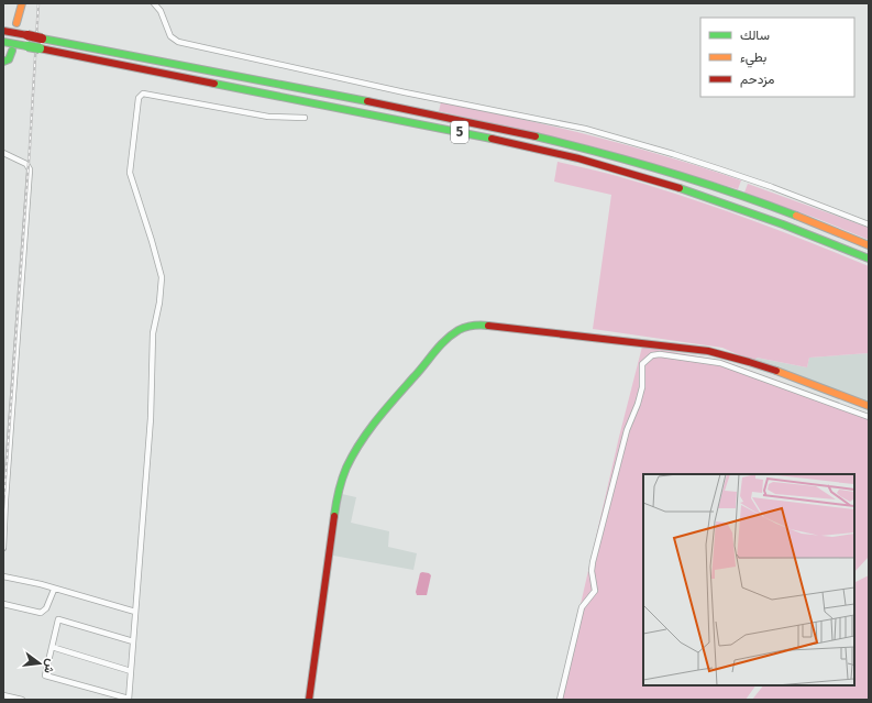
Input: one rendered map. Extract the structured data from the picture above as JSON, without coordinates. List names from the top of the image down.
{
  "streets": {
    "main road": ["5"]
  },
  "legend": ["سالك", "بطيء", "مزدحم"],
  "north": "right"
}
